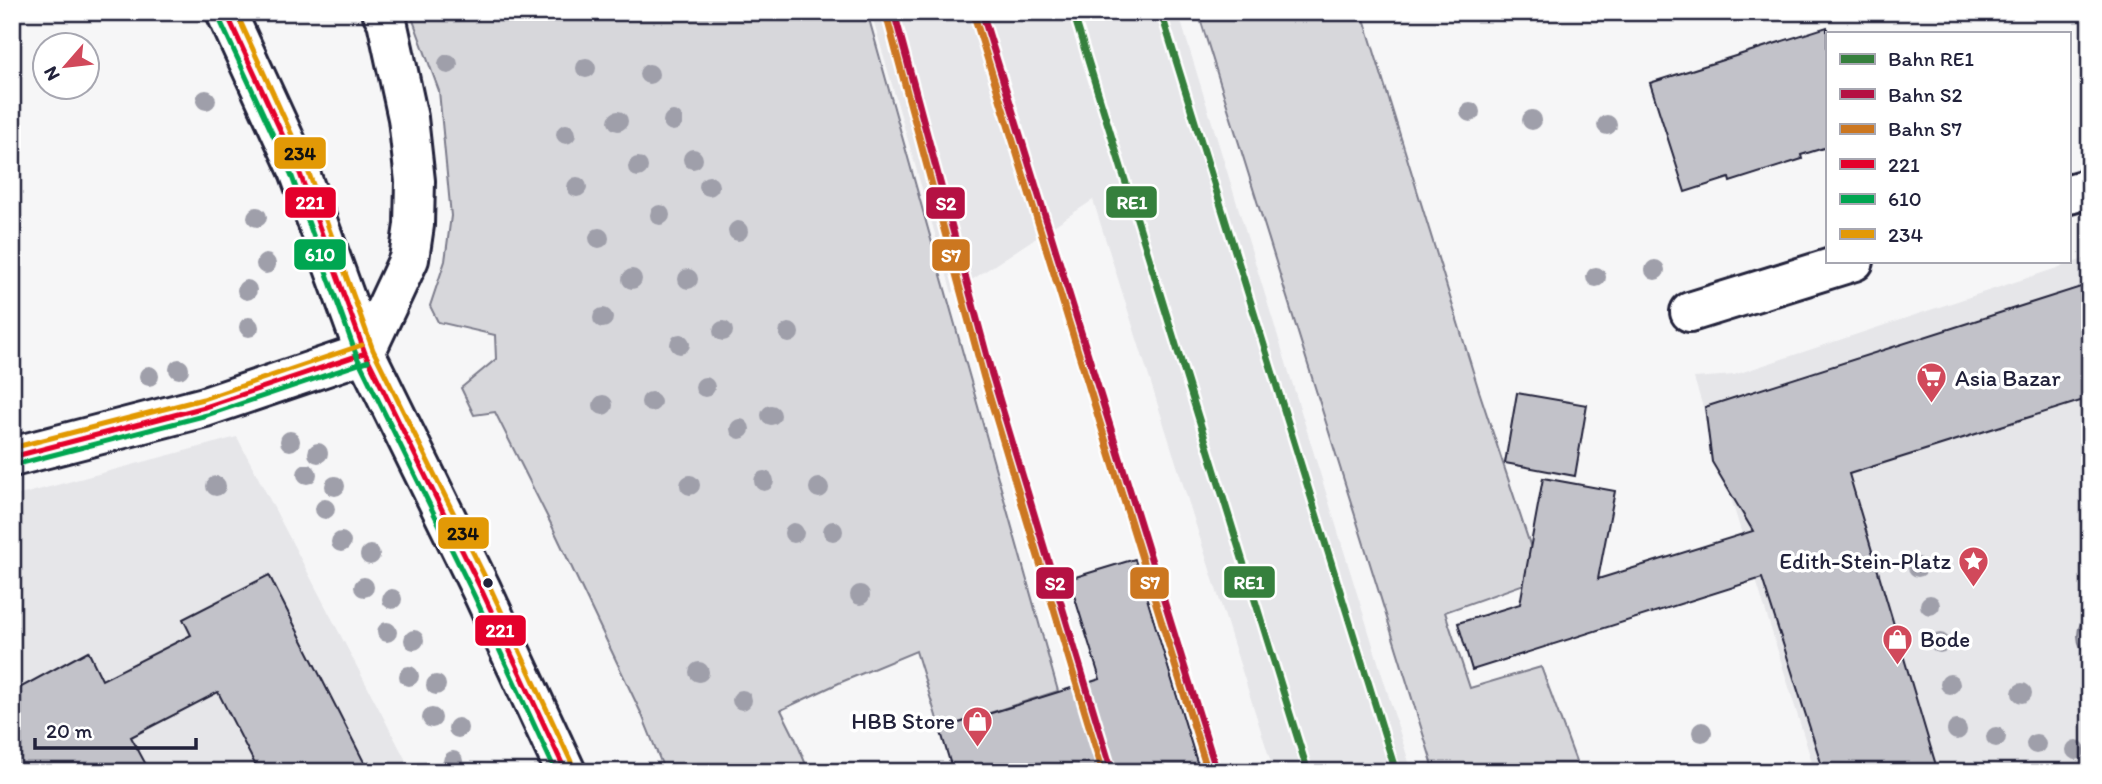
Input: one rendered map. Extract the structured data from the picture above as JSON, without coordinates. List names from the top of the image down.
{
  "places": {
    "supermarket": ["Asia Bazar"],
    "place": ["Edith-Stein-Platz"],
    "shop": ["Bode", "HBB Store"]
  },
  "lines": [
    "rail line RE1",
    "rail line S2",
    "transit line 221",
    "transit line 234",
    "rail line S7",
    "transit line 610"
  ],
  "legend": [
    "Bahn RE1",
    "Bahn S2",
    "Bahn S7",
    "221",
    "610",
    "234"
  ],
  "scale_bar": "20 m",
  "north": "bottom left"
}
